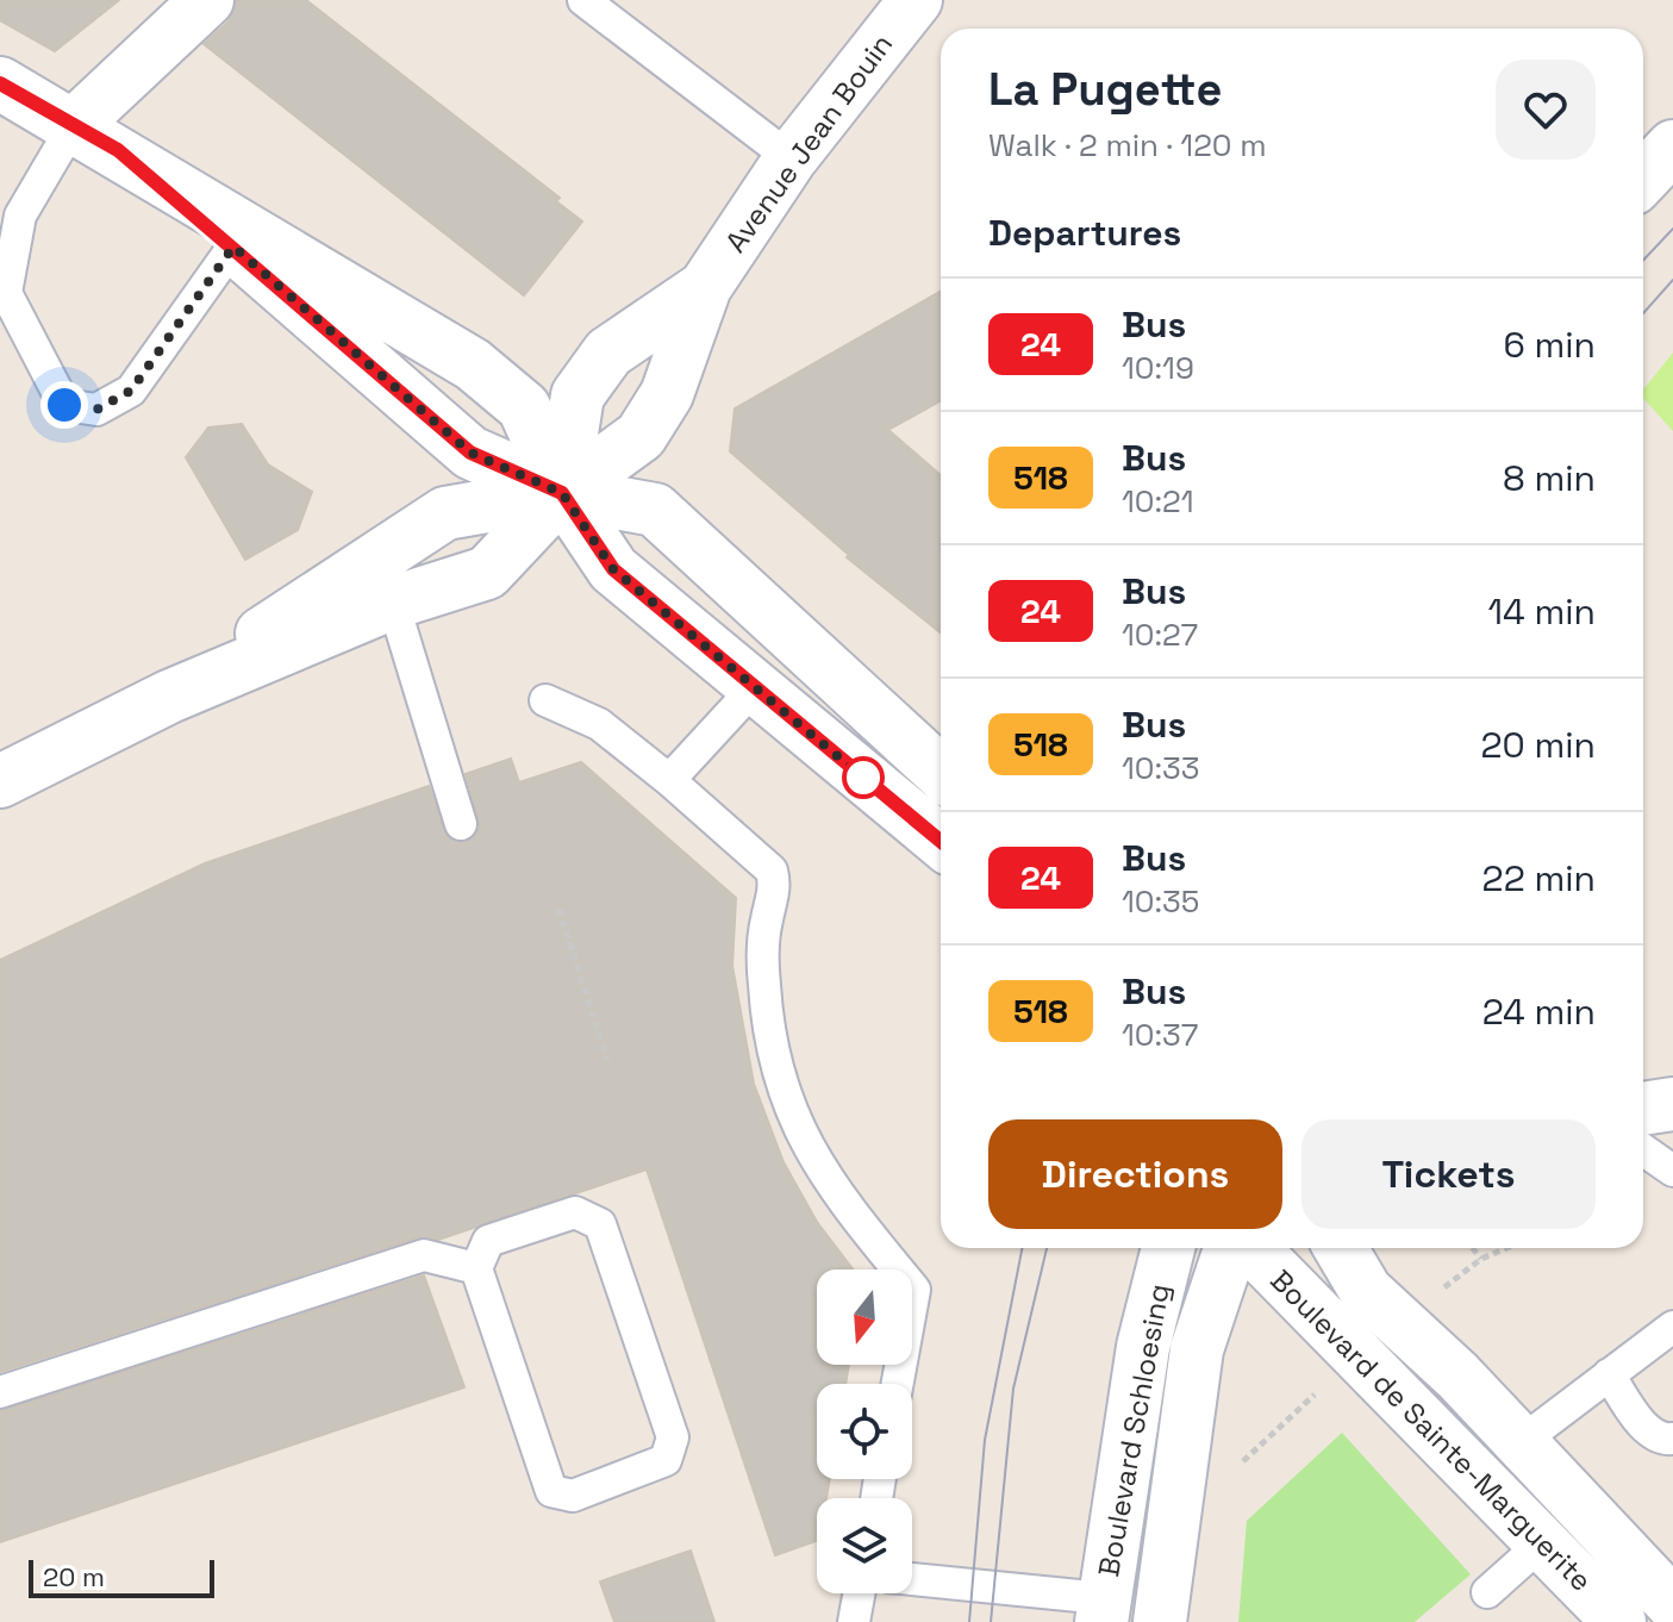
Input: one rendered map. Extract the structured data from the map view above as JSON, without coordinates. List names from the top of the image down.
{
  "streets": {
    "main road": ["Avenue Jean Bouin", "Boulevard Schloesing", "Boulevard de Sainte-Marguerite"]
  },
  "lines": ["bus line 24"],
  "scale_bar": "20 m",
  "north": "bottom",
  "page": {
    "heading": [
      ["La Pugette", "Walk · 2 min · 120 m"],
      "Departures"
    ],
    "list": [
      {
        "mark": "24",
        "name": "Bus",
        "note": "10:19",
        "value": "6 min"
      },
      {
        "mark": "518",
        "name": "Bus",
        "note": "10:21",
        "value": "8 min"
      },
      {
        "mark": "24",
        "name": "Bus",
        "note": "10:27",
        "value": "14 min"
      },
      {
        "mark": "518",
        "name": "Bus",
        "note": "10:33",
        "value": "20 min"
      },
      {
        "mark": "24",
        "name": "Bus",
        "note": "10:35",
        "value": "22 min"
      },
      {
        "mark": "518",
        "name": "Bus",
        "note": "10:37",
        "value": "24 min"
      }
    ],
    "buttons": ["Directions", "Tickets"],
    "scale": "20 m"
  }
}
